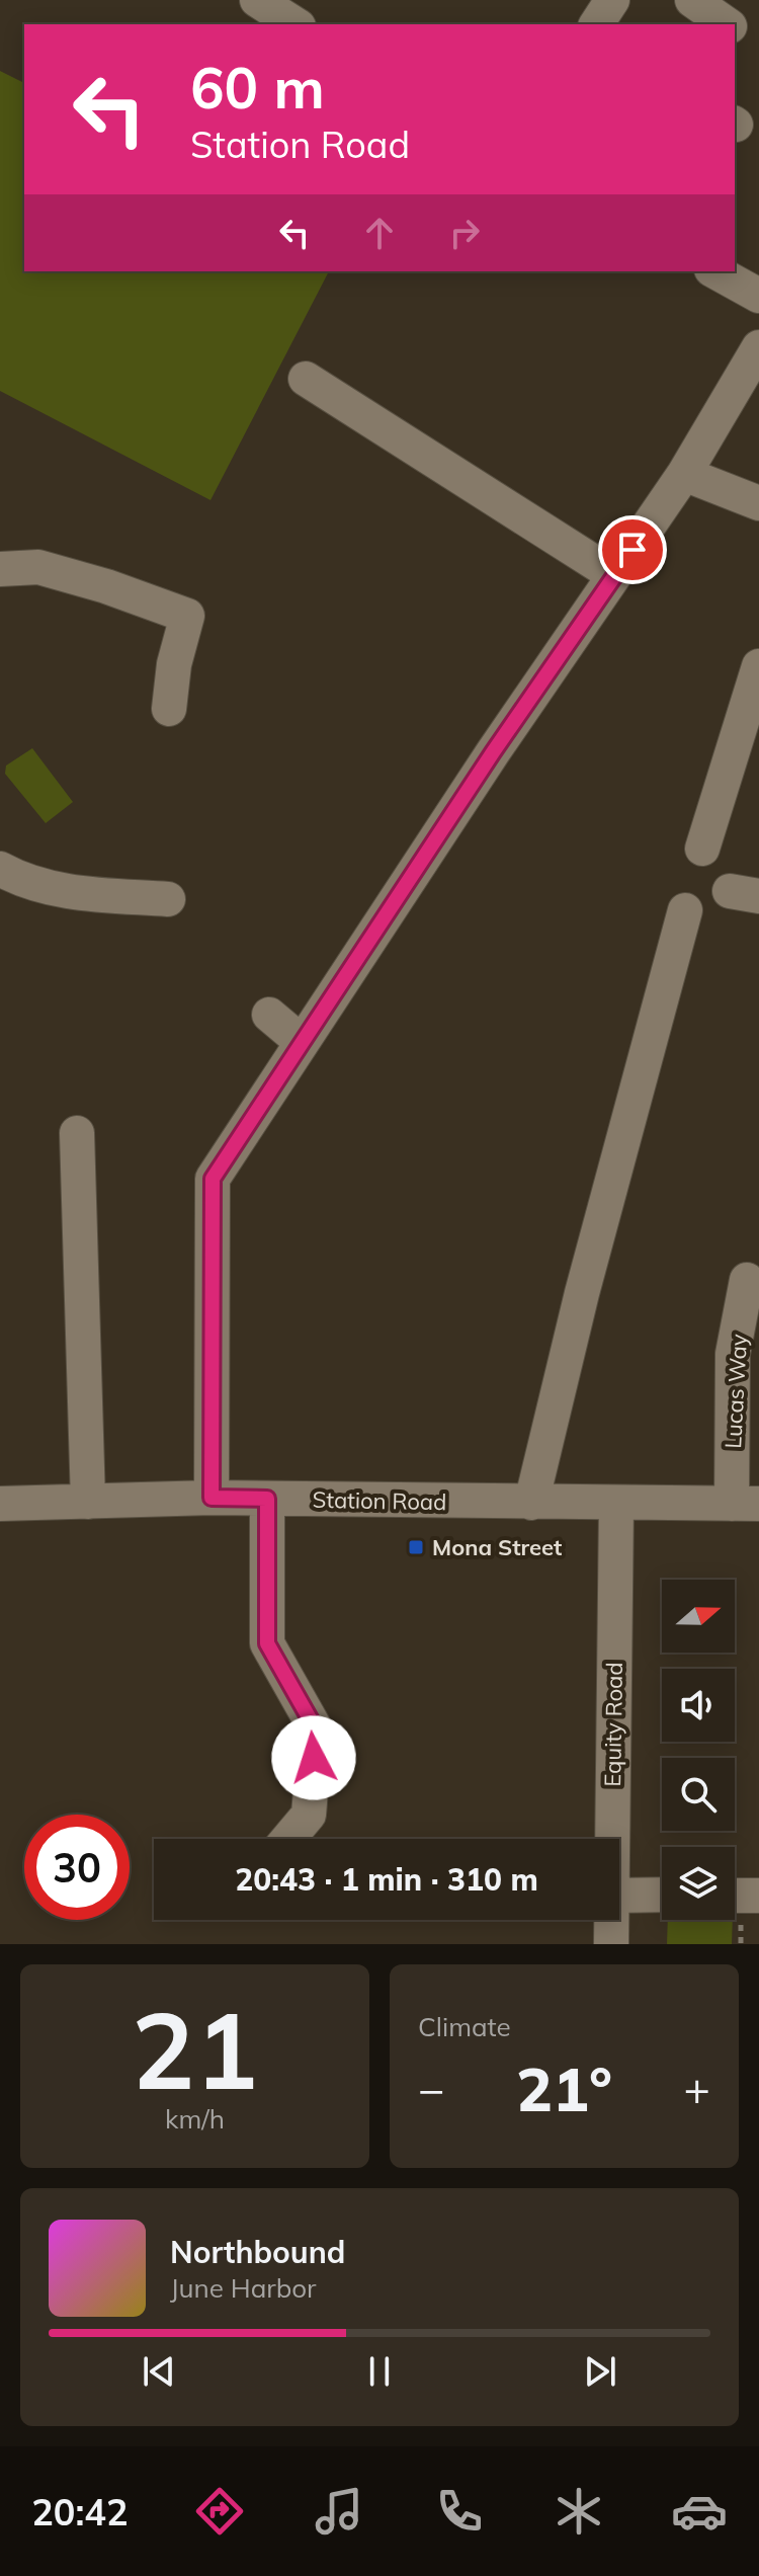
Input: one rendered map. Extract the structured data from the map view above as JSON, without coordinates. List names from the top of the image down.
{
  "streets": {
    "street": ["Lucas Way", "Station Road", "Equity Road"]
  },
  "crossings": [
    ["Lucas Way", "Station Road"],
    ["Station Road", "Equity Road"]
  ],
  "places": {
    "transit": ["Mona Street"]
  },
  "north": "right",
  "page": {
    "turn": ["60 m", "Station Road"],
    "limit": "30",
    "trip": "20:43 · 1 min · 310 m",
    "tile": [
      ["21", "km/h"],
      "Climate"
    ],
    "heat": ["−", "21°", "+"],
    "song": ["Northbound", "June Harbor"],
    "tabs": "20:42"
  }
}
